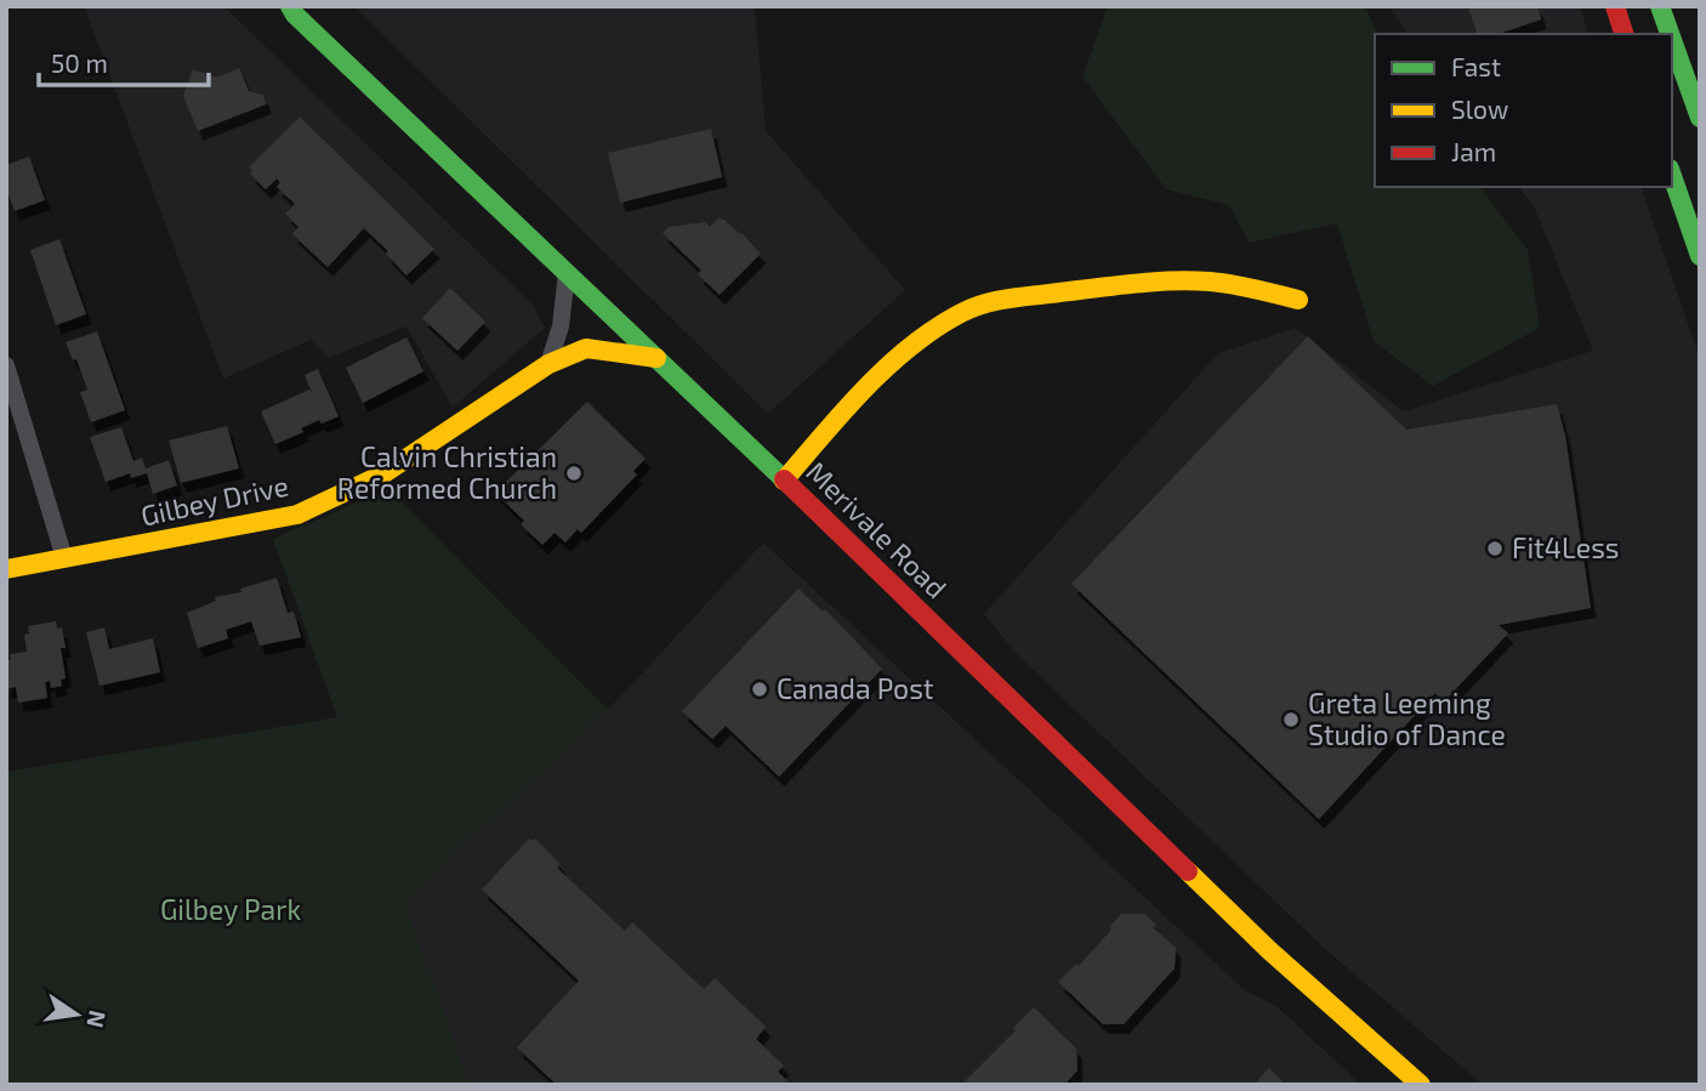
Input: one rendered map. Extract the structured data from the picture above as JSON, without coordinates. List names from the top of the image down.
{
  "streets": {
    "main road": ["Gilbey Drive", "Merivale Road"]
  },
  "crossings": [
    ["Gilbey Drive", "Merivale Road"]
  ],
  "parks": ["Gilbey Park"],
  "places": [
    "Calvin Christian Reformed Church",
    "Fit4Less",
    "Canada Post",
    "Greta Leeming Studio of Dance"
  ],
  "legend": ["Fast", "Slow", "Jam"],
  "scale_bar": "50 m",
  "north": "right"
}
